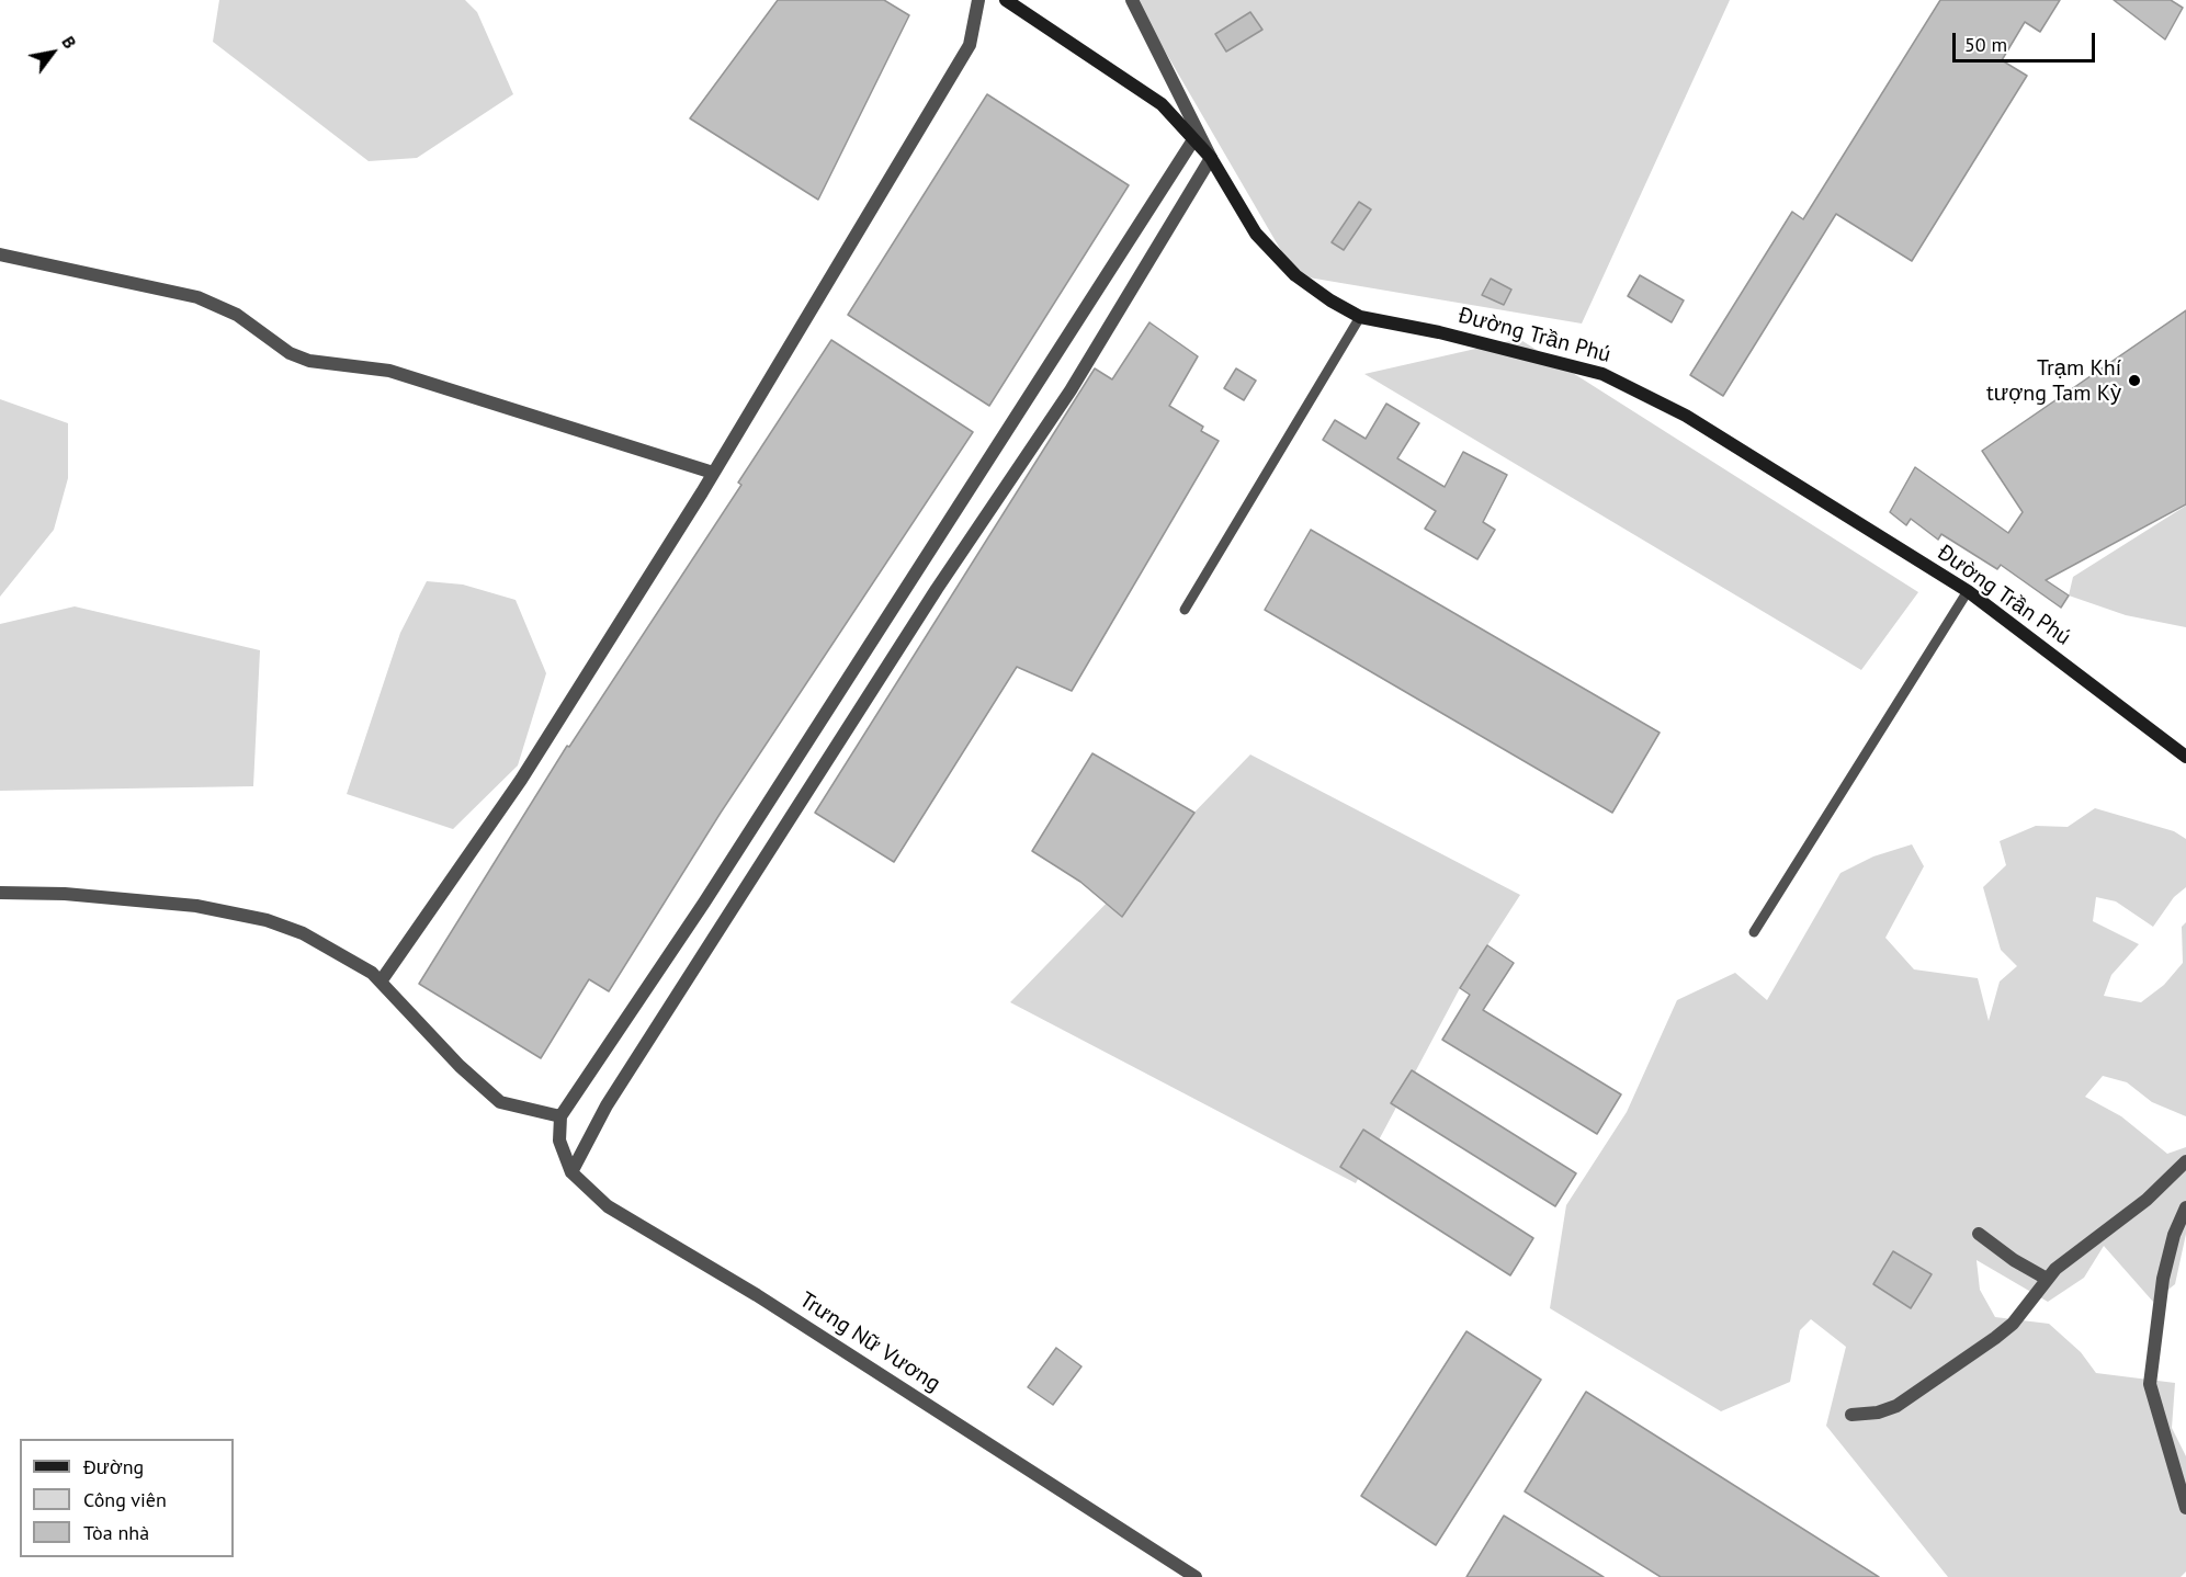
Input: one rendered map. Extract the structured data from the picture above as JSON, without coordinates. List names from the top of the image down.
{
  "streets": {
    "main road": ["Đường Trần Phú"],
    "street": ["Trưng Nữ Vương"]
  },
  "places": ["Trạm Khí tượng Tam Kỳ"],
  "legend": ["Đường", "Công viên", "Tòa nhà"],
  "scale_bar": "50 m",
  "north": "top right"
}
